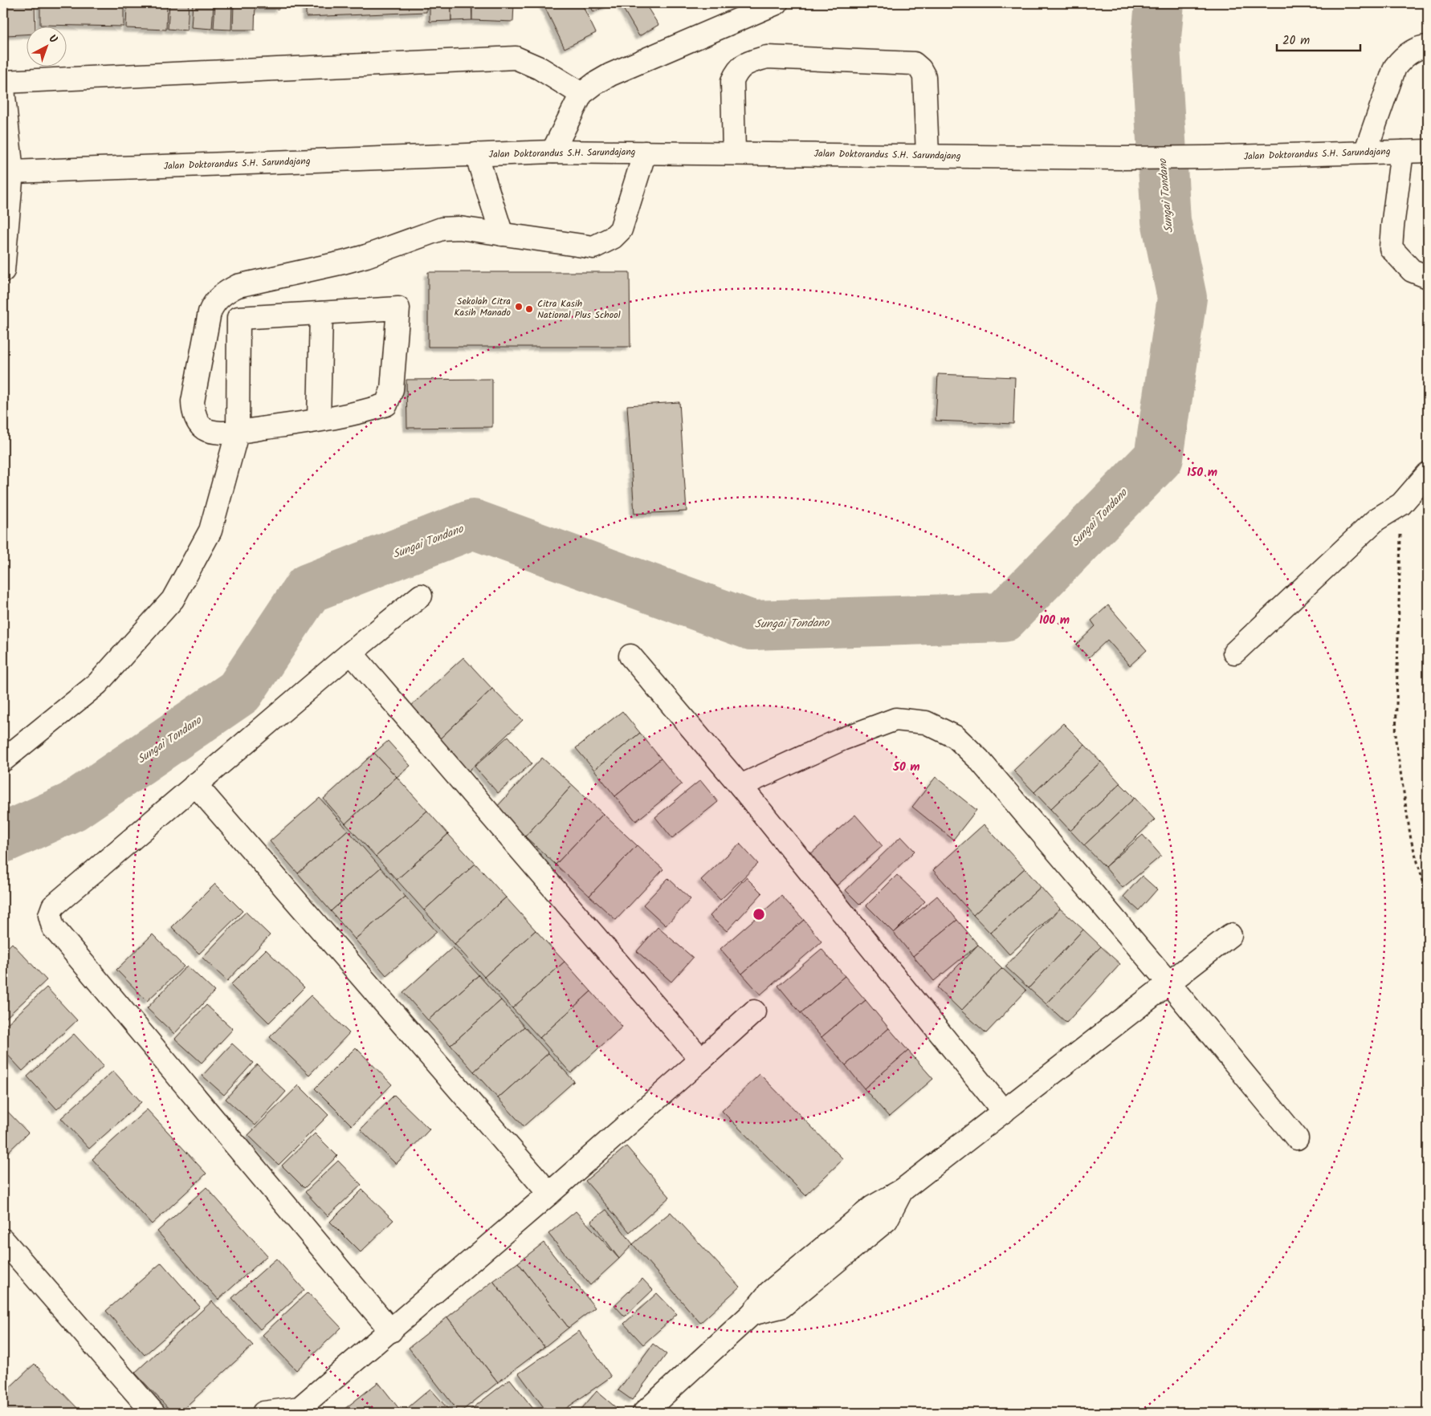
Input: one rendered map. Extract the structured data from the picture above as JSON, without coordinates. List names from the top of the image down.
{
  "streets": {
    "main road": ["Jalan Doktorandus S.H. Sarundajang"]
  },
  "water": ["Sungai Tondano"],
  "places": ["Sekolah Citra Kasih Manado", "Citra Kasih National Plus School"],
  "scale_bar": "20 m",
  "north": "top right",
  "rings": ["150 m", "100 m", "50 m"]
}
